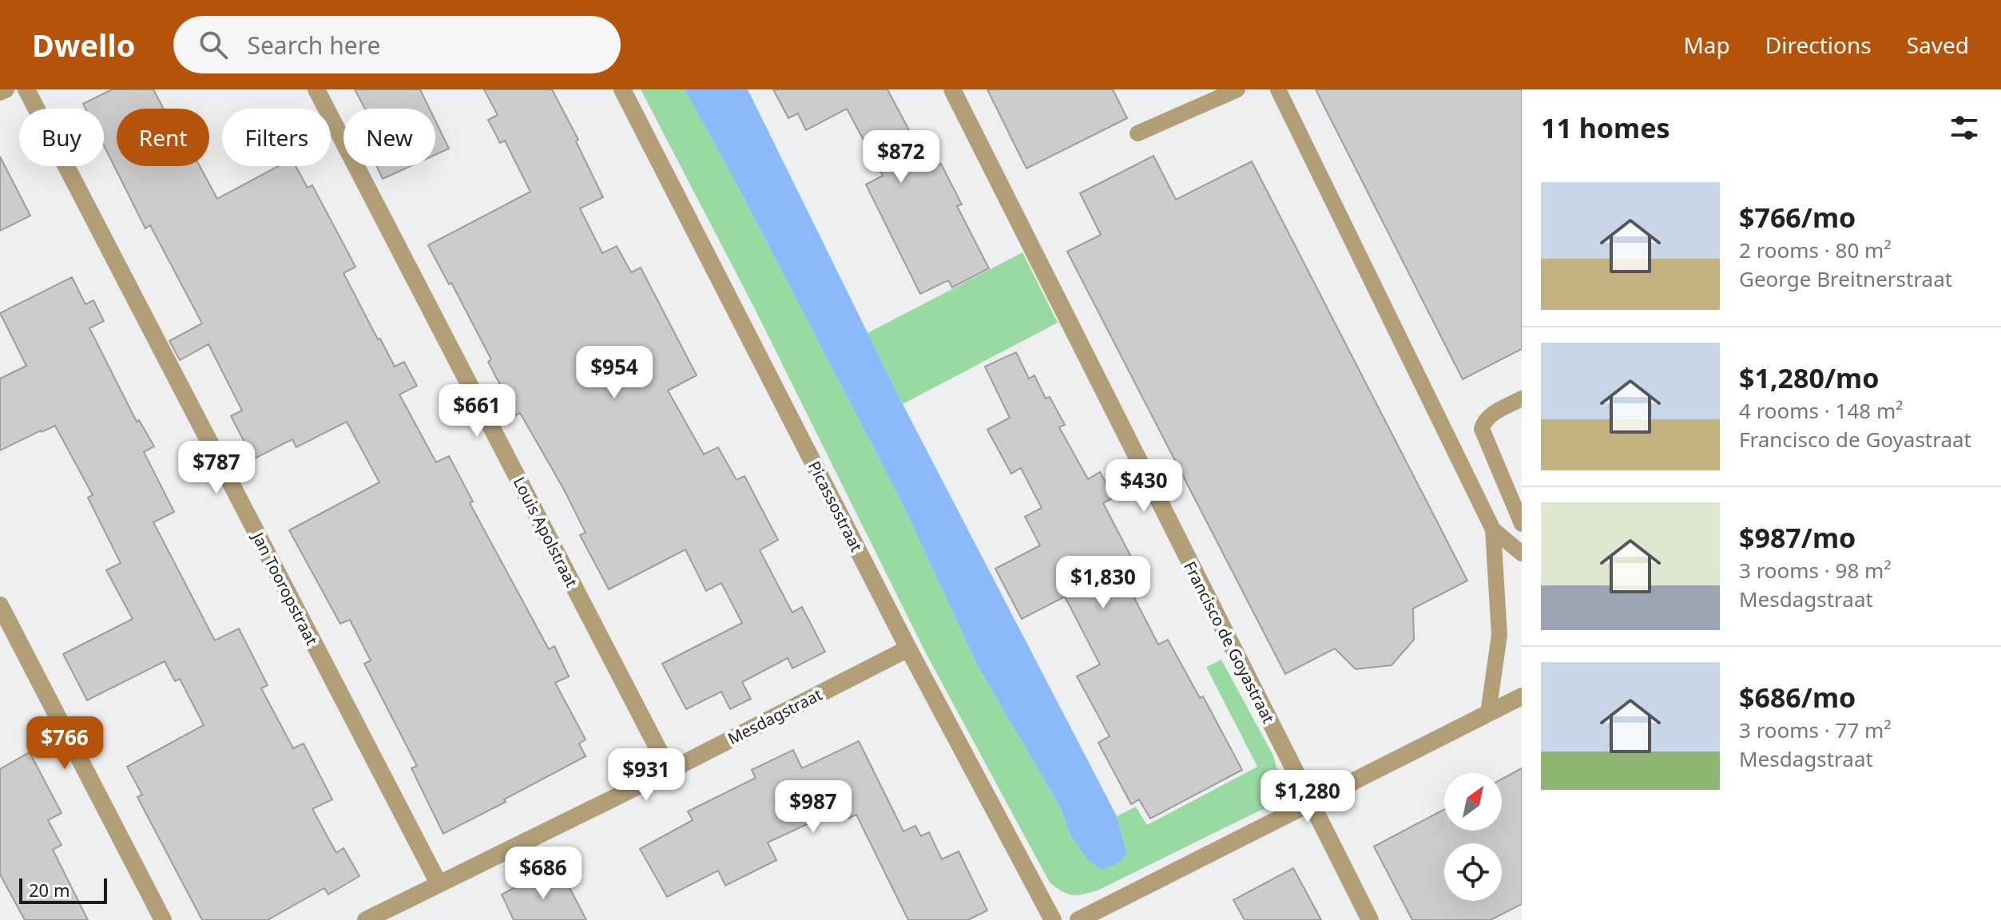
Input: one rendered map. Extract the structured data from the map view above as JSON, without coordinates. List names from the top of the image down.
{
  "streets": {
    "street": [
      "Picassostraat",
      "Louis Apolstraat",
      "Jan Tooropstraat",
      "Francisco de Goyastraat",
      "Mesdagstraat"
    ]
  },
  "crossings": [
    ["Picassostraat", "Mesdagstraat"],
    ["Louis Apolstraat", "Mesdagstraat"],
    ["Jan Tooropstraat", "Mesdagstraat"]
  ],
  "scale_bar": "20 m",
  "north": "top right",
  "page": {
    "header": "Dwello",
    "search": "Search here",
    "nav": ["Map", "Directions", "Saved"],
    "heading": "11 homes",
    "chip": [
      "Buy",
      "Rent",
      "Filters",
      "New"
    ],
    "price": [
      "$872",
      "$954",
      "$661",
      "$787",
      "$430",
      "$1,830",
      "$766",
      "$931",
      "$1,280",
      "$987",
      "$686"
    ],
    "list": [
      {
        "name": "$766/mo",
        "note": "2 rooms · 80 m² · George Breitnerstraat"
      },
      {
        "name": "$1,280/mo",
        "note": "4 rooms · 148 m² · Francisco de Goyastraat"
      },
      {
        "name": "$987/mo",
        "note": "3 rooms · 98 m² · Mesdagstraat"
      },
      {
        "name": "$686/mo",
        "note": "3 rooms · 77 m² · Mesdagstraat"
      }
    ],
    "scale": "20 m"
  }
}
